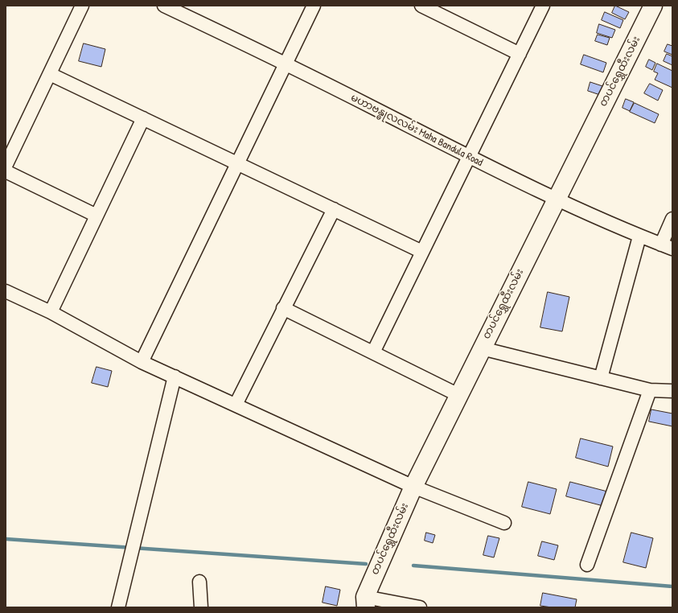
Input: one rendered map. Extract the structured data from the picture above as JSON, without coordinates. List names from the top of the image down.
{
  "streets": {
    "street": ["တပင်ရွှေထီးလမ်း", "မဟာဗန္ဓုလလမ်း Maha Bandula Road"]
  },
  "crossings": [
    ["တပင်ရွှေထီးလမ်း", "မဟာဗန္ဓုလလမ်း Maha Bandula Road"]
  ]
}
